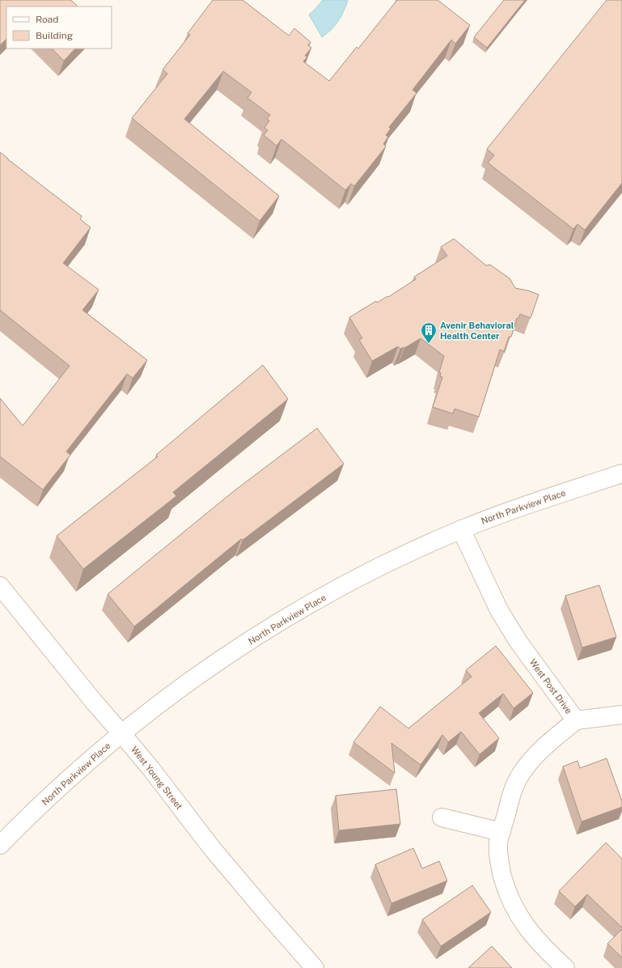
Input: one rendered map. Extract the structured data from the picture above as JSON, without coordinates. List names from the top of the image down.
{
  "streets": {
    "street": ["North Parkview Place", "West Post Drive", "West Young Street"]
  },
  "crossings": [
    ["North Parkview Place", "West Post Drive"],
    ["North Parkview Place", "West Young Street"]
  ],
  "places": {
    "building": ["Avenir Behavioral Health Center"]
  },
  "legend": ["Road", "Building"]
}
